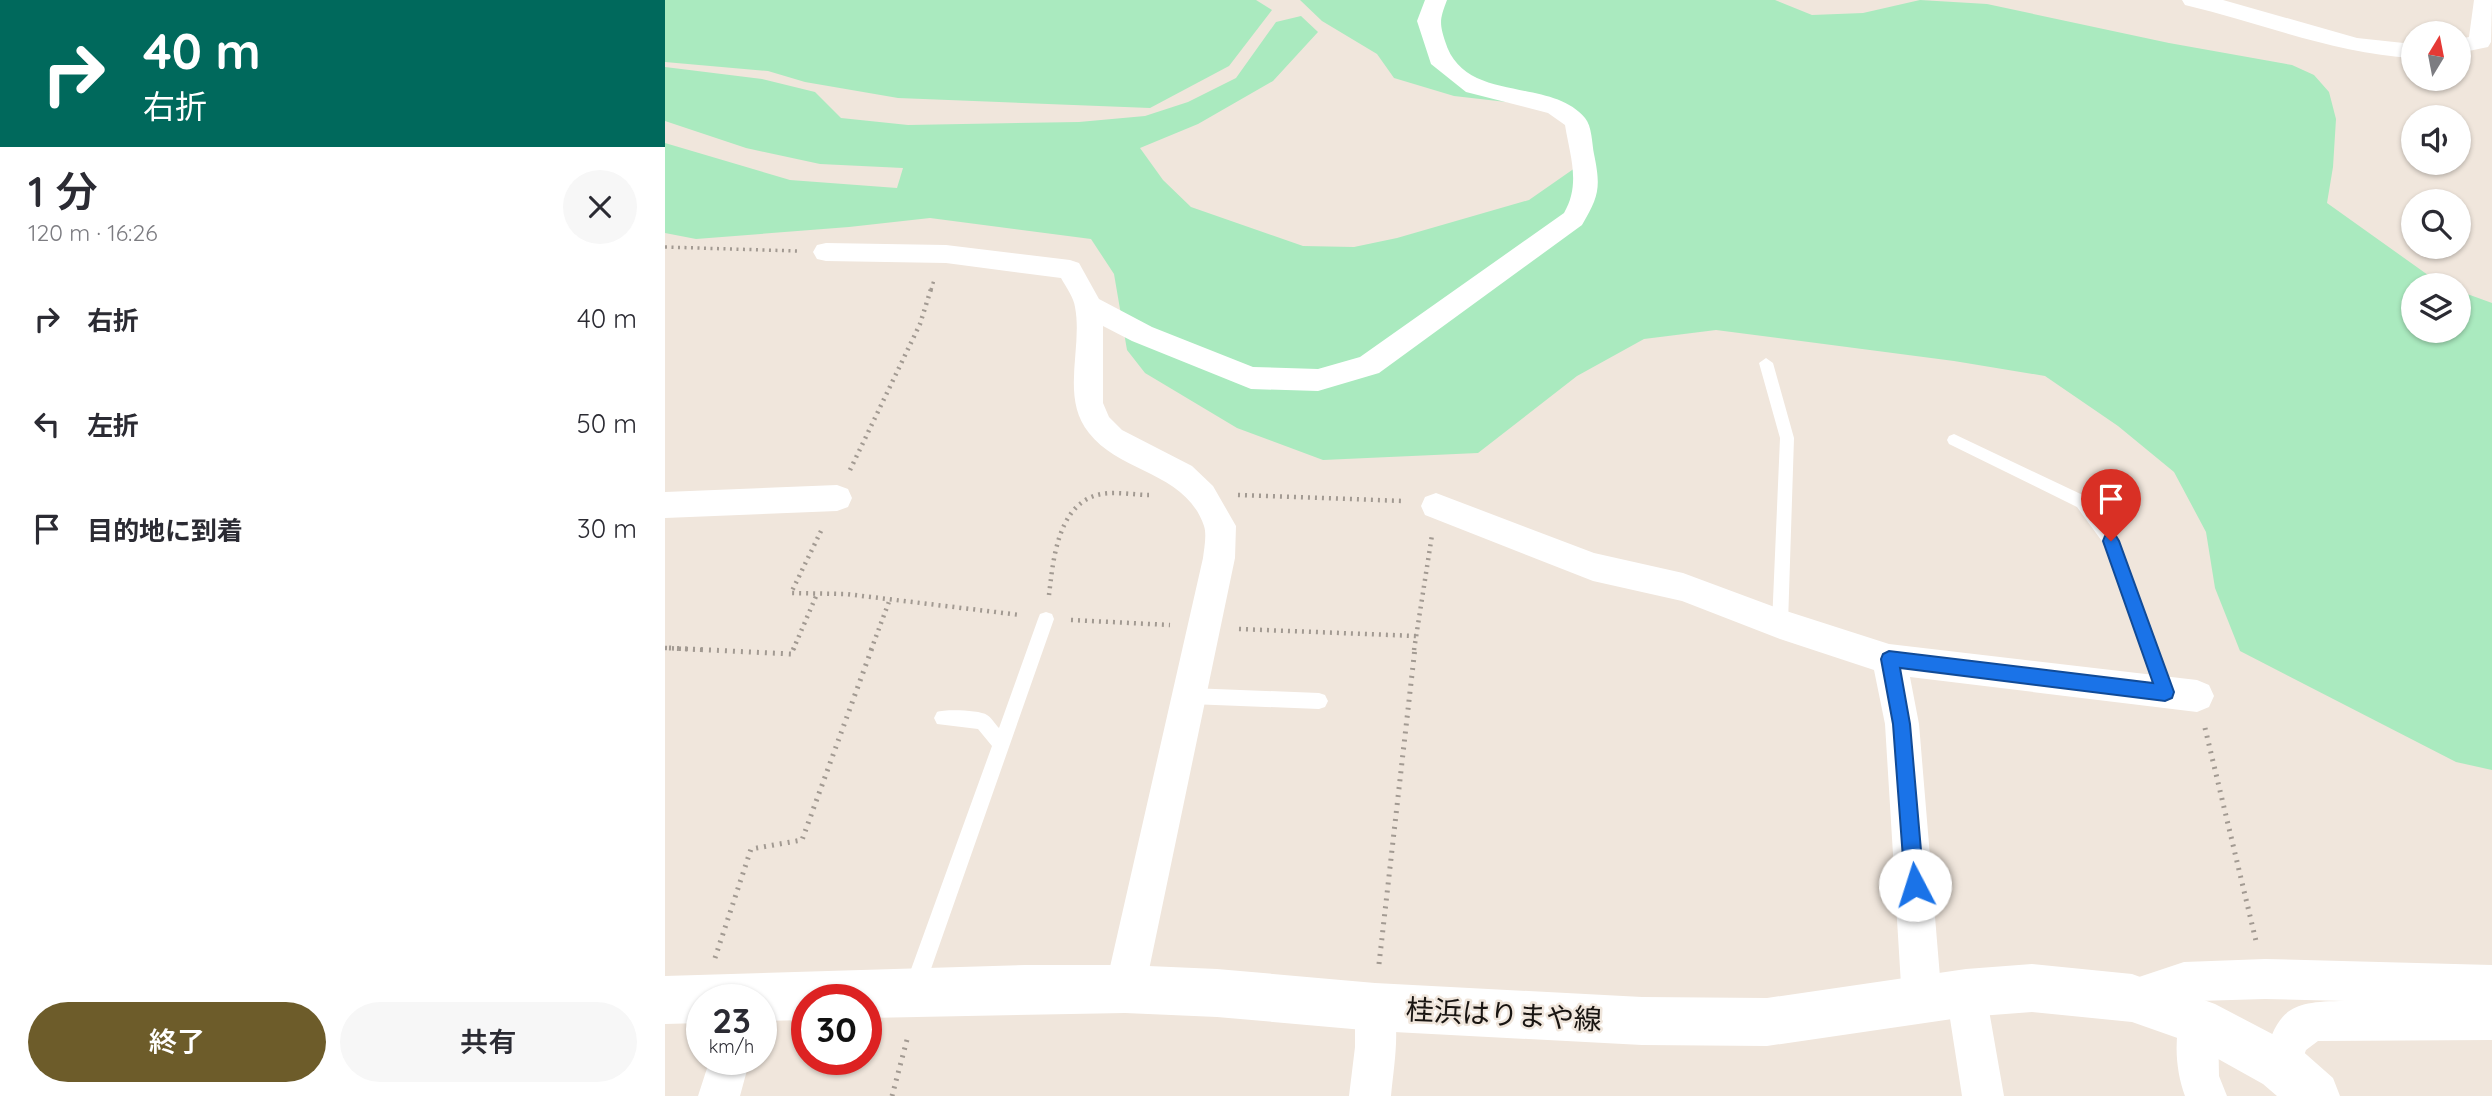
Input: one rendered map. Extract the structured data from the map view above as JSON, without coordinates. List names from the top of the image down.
{
  "streets": {
    "main road": ["桂浜はりまや線"]
  },
  "north": "top",
  "page": {
    "turn": ["40 m", "右折"],
    "heading": ["1 分", "120 m · 16:26"],
    "list": [
      {
        "name": "右折",
        "value": "40 m"
      },
      {
        "name": "左折",
        "value": "50 m"
      },
      {
        "name": "目的地に到着",
        "value": "30 m"
      }
    ],
    "speed": "23 km/h",
    "limit": "30",
    "buttons": ["終了", "共有"]
  }
}
